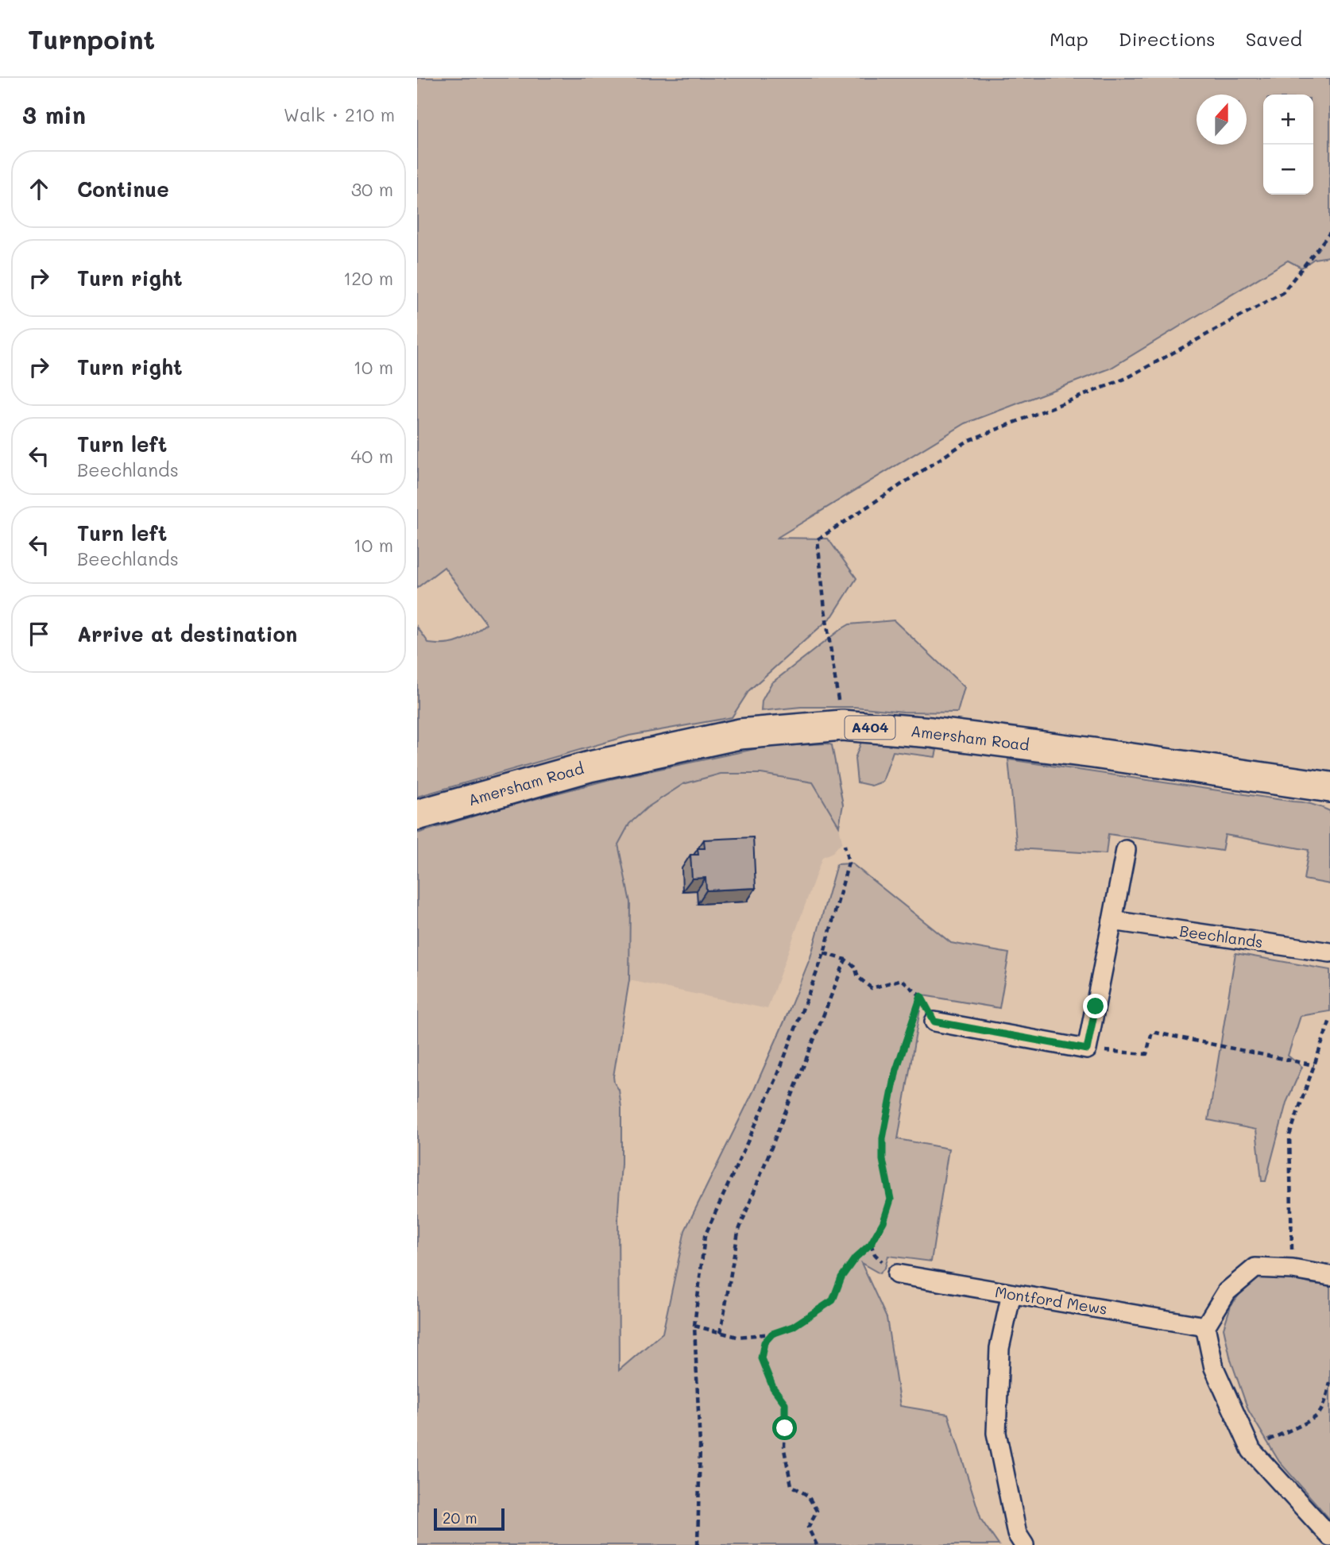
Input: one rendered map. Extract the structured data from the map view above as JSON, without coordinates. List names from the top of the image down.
{
  "streets": {
    "main road": ["A404", "Amersham Road"],
    "street": ["Beechlands", "Montford Mews"]
  },
  "scale_bar": "20 m",
  "north": "top",
  "page": {
    "header": "Turnpoint",
    "nav": ["Map", "Directions", "Saved"],
    "heading": ["3 min", "Walk · 210 m"],
    "map_buttons": ["+", "−"],
    "list": [
      ["Continue", "30 m"],
      ["Turn right", "120 m"],
      ["Turn right", "10 m"],
      ["Turn left", "Beechlands", "40 m"],
      ["Turn left", "Beechlands", "10 m"],
      "Arrive at destination"
    ],
    "scale": "20 m"
  }
}
